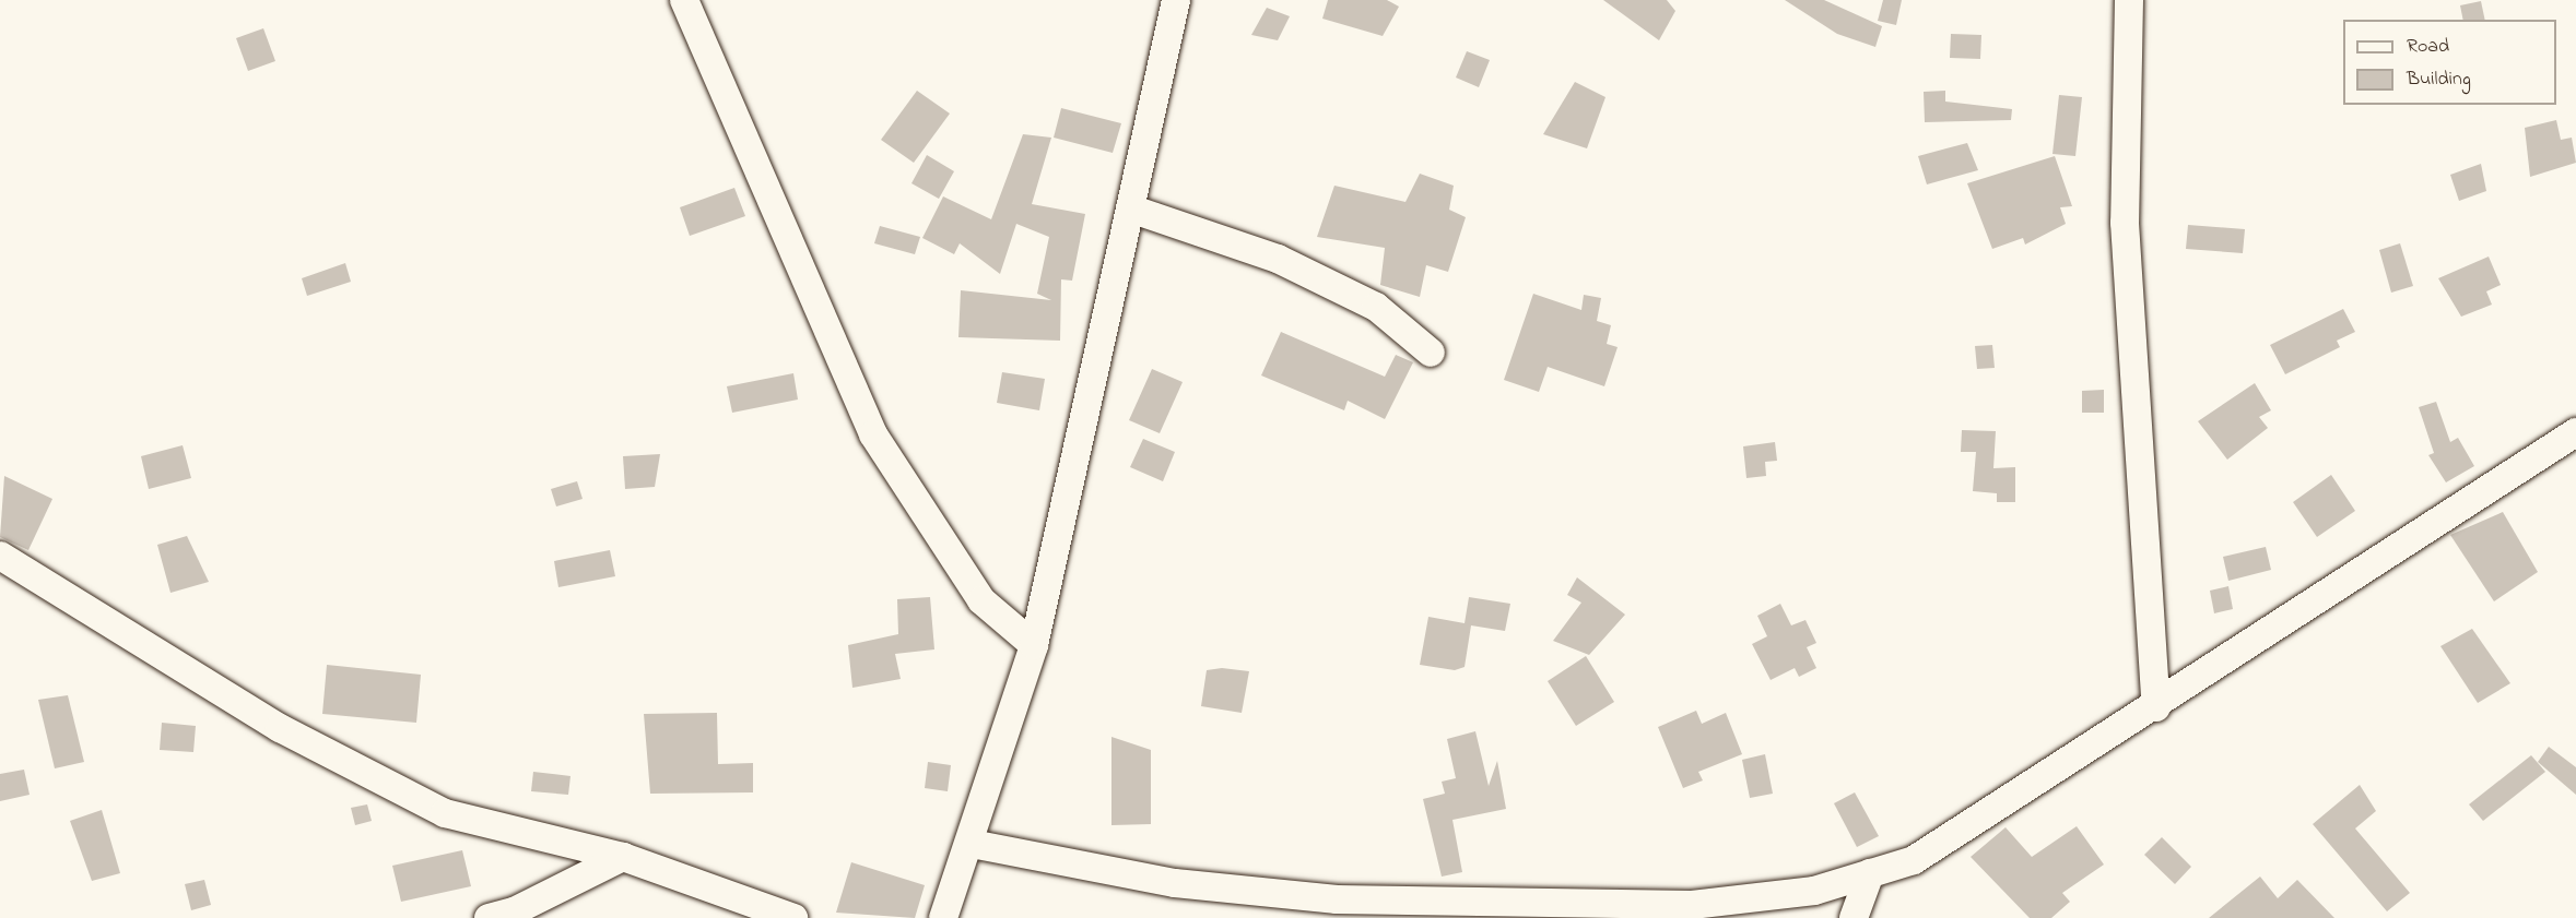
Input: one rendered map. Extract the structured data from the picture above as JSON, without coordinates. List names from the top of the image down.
{
  "legend": ["Road", "Building"]
}
